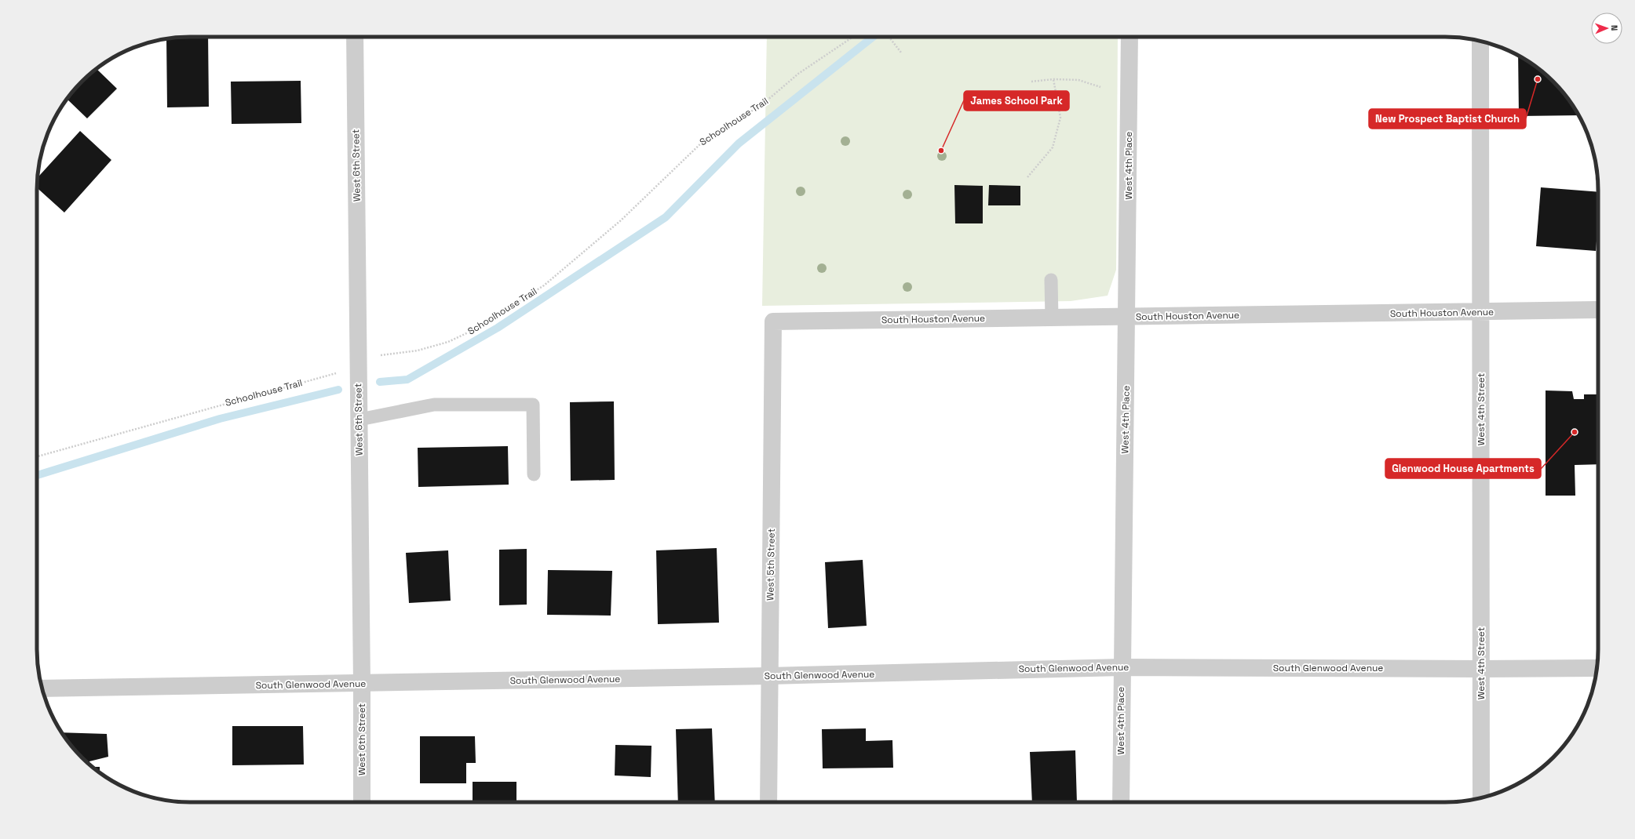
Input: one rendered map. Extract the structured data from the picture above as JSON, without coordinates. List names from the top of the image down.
{
  "streets": {
    "street": [
      "West 6th Street",
      "West 4th Place",
      "South Houston Avenue",
      "West 4th Street",
      "West 5th Street",
      "South Glenwood Avenue"
    ],
    "path": ["Schoolhouse Trail"]
  },
  "crossings": [
    ["Schoolhouse Trail", "West 6th Street"],
    ["West 6th Street", "South Glenwood Avenue"],
    ["West 4th Place", "South Houston Avenue"],
    ["West 4th Place", "South Glenwood Avenue"],
    ["South Houston Avenue", "West 4th Street"],
    ["South Houston Avenue", "West 5th Street"],
    ["West 4th Street", "South Glenwood Avenue"],
    ["West 5th Street", "South Glenwood Avenue"]
  ],
  "places": ["New Prospect Baptist Church", "James School Park", "Glenwood House Apartments"],
  "north": "right"
}
